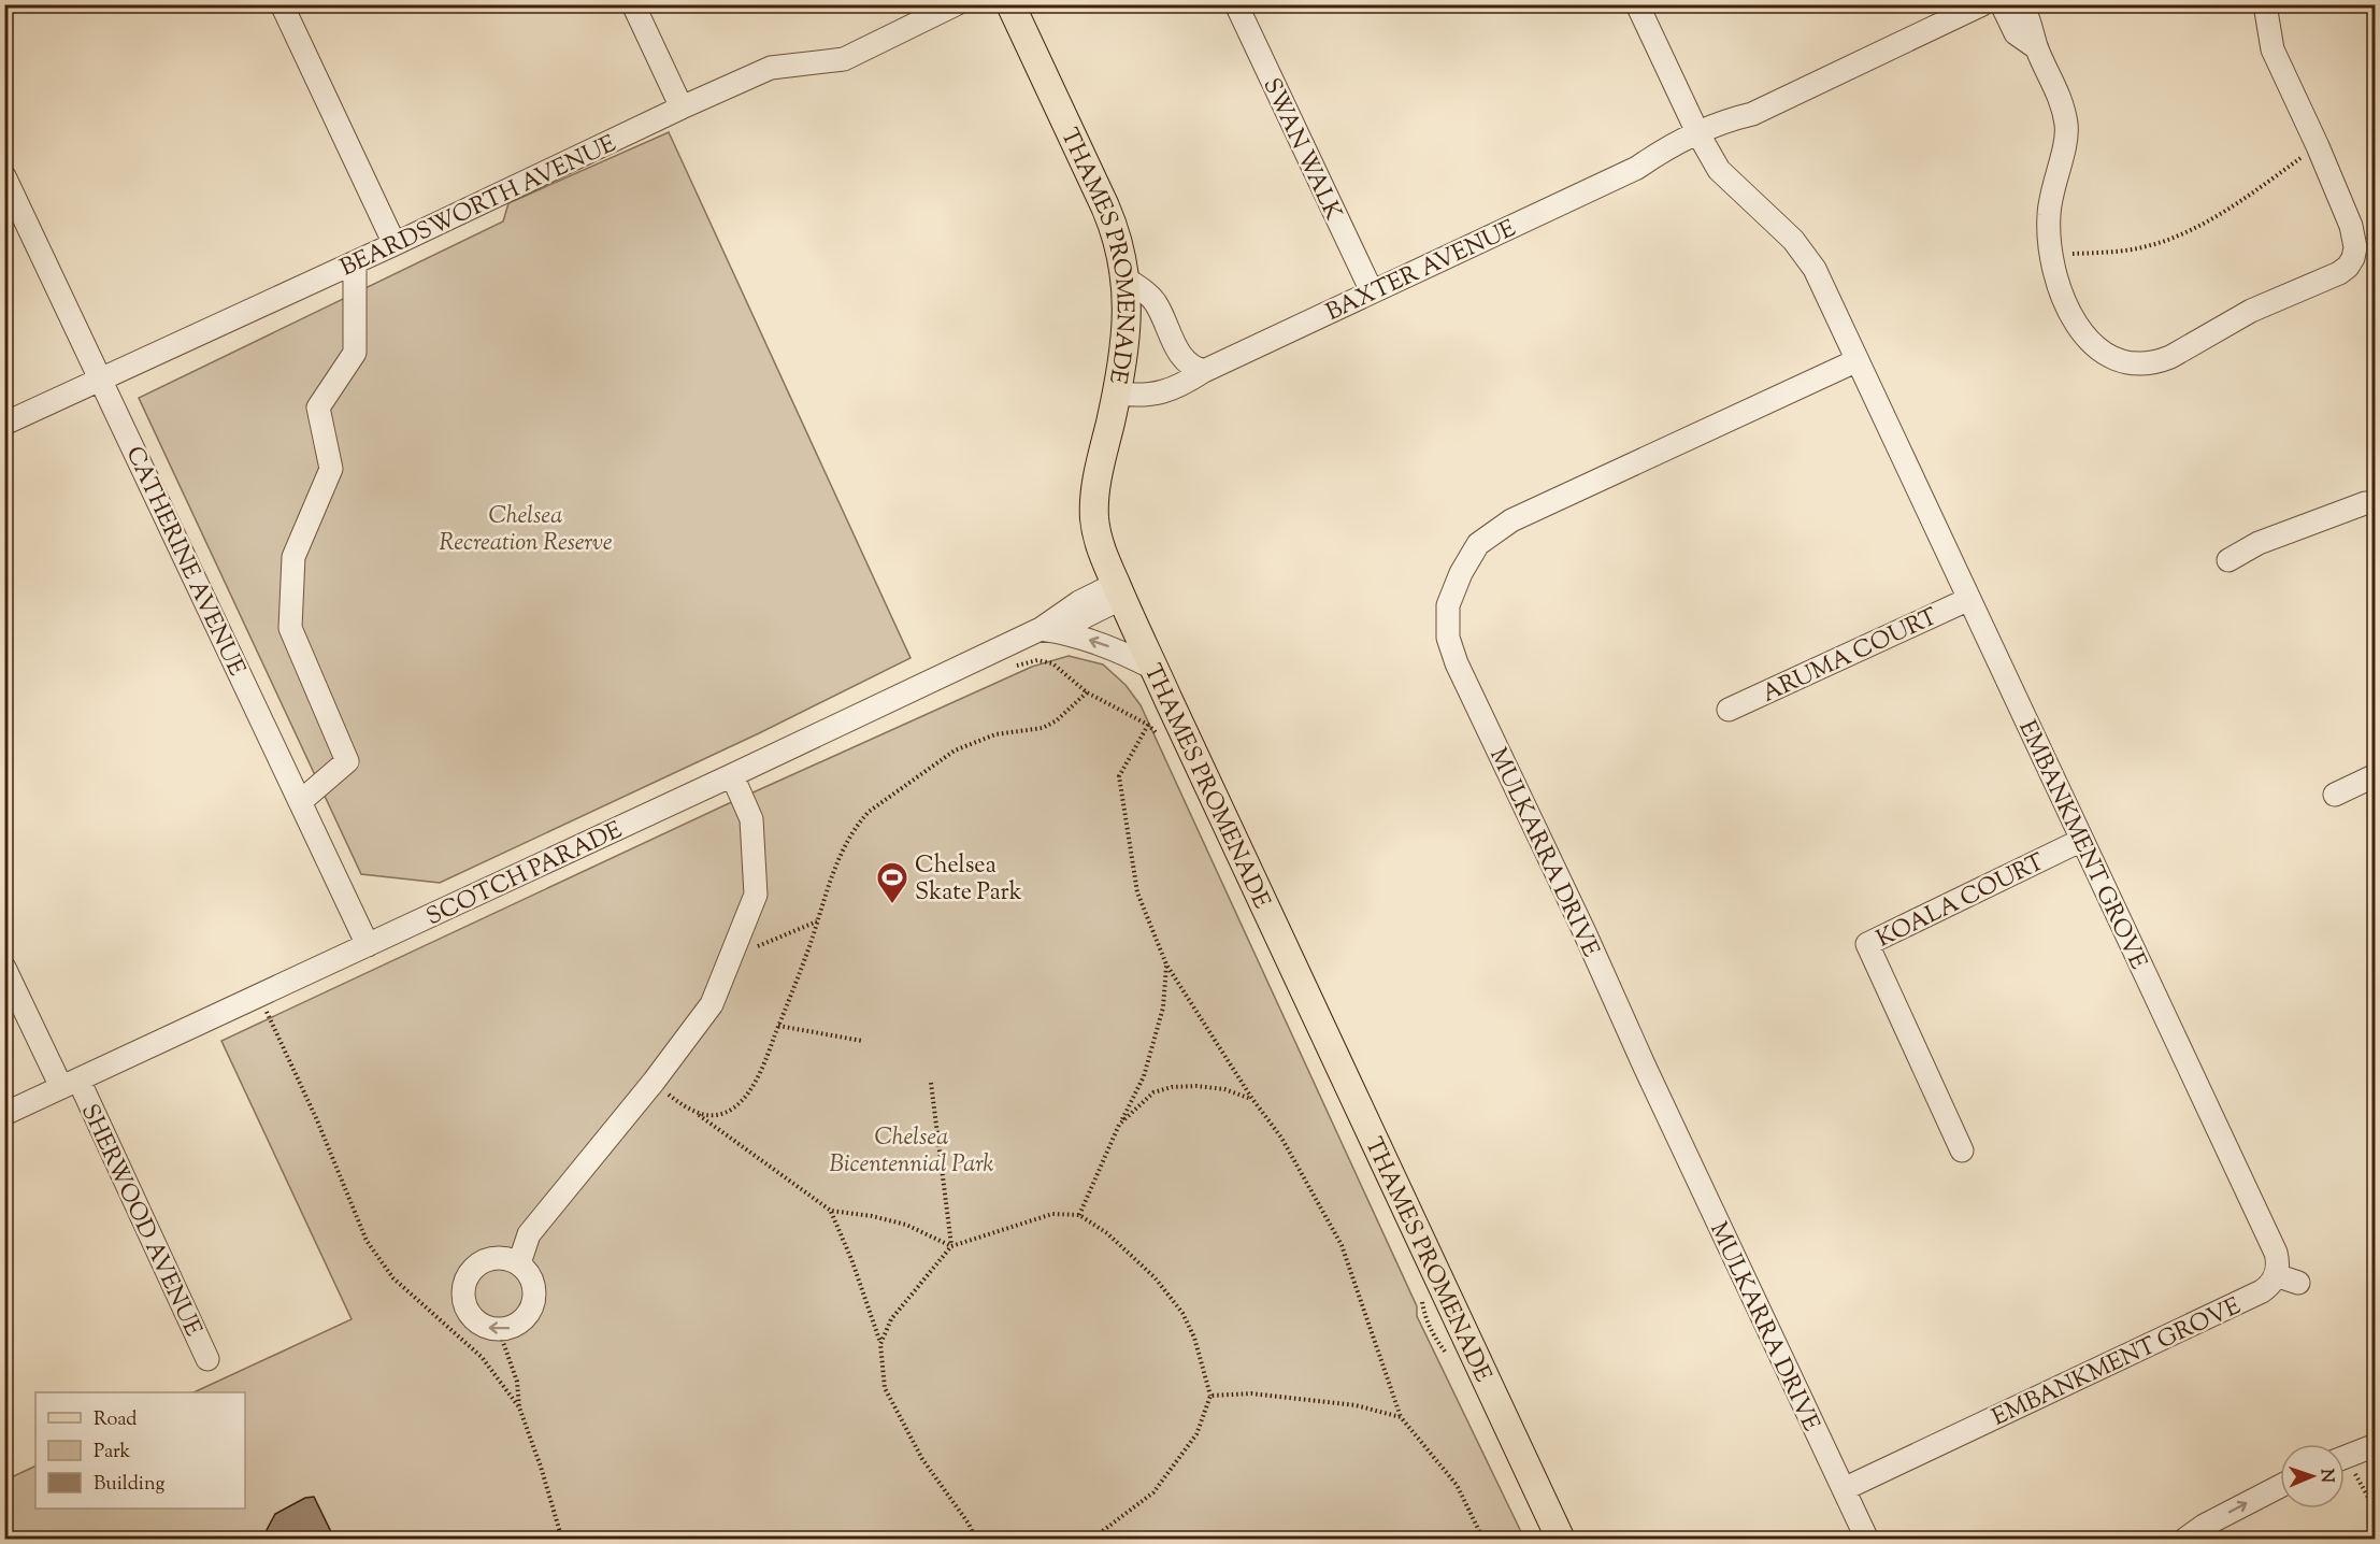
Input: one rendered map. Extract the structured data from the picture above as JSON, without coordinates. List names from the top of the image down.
{
  "streets": {
    "main road": ["THAMES PROMENADE"],
    "street": [
      "SWAN WALK",
      "BEARDSWORTH AVENUE",
      "BAXTER AVENUE",
      "CATHERINE AVENUE",
      "ARUMA COURT",
      "EMBANKMENT GROVE",
      "MULKARRA DRIVE",
      "SCOTCH PARADE",
      "KOALA COURT",
      "SHERWOOD AVENUE"
    ]
  },
  "crossings": [
    ["SWAN WALK", "BAXTER AVENUE"],
    ["BEARDSWORTH AVENUE", "CATHERINE AVENUE"],
    ["THAMES PROMENADE", "BAXTER AVENUE"],
    ["THAMES PROMENADE", "SCOTCH PARADE"],
    ["BAXTER AVENUE", "EMBANKMENT GROVE"],
    ["CATHERINE AVENUE", "SCOTCH PARADE"],
    ["ARUMA COURT", "EMBANKMENT GROVE"],
    ["EMBANKMENT GROVE", "MULKARRA DRIVE"],
    ["EMBANKMENT GROVE", "KOALA COURT"],
    ["SCOTCH PARADE", "SHERWOOD AVENUE"]
  ],
  "parks": ["Chelsea Recreation Reserve", "Chelsea Bicentennial Park"],
  "places": {
    "sports": ["Chelsea Skate Park"]
  },
  "legend": ["Road", "Park", "Building"],
  "north": "right"
}
